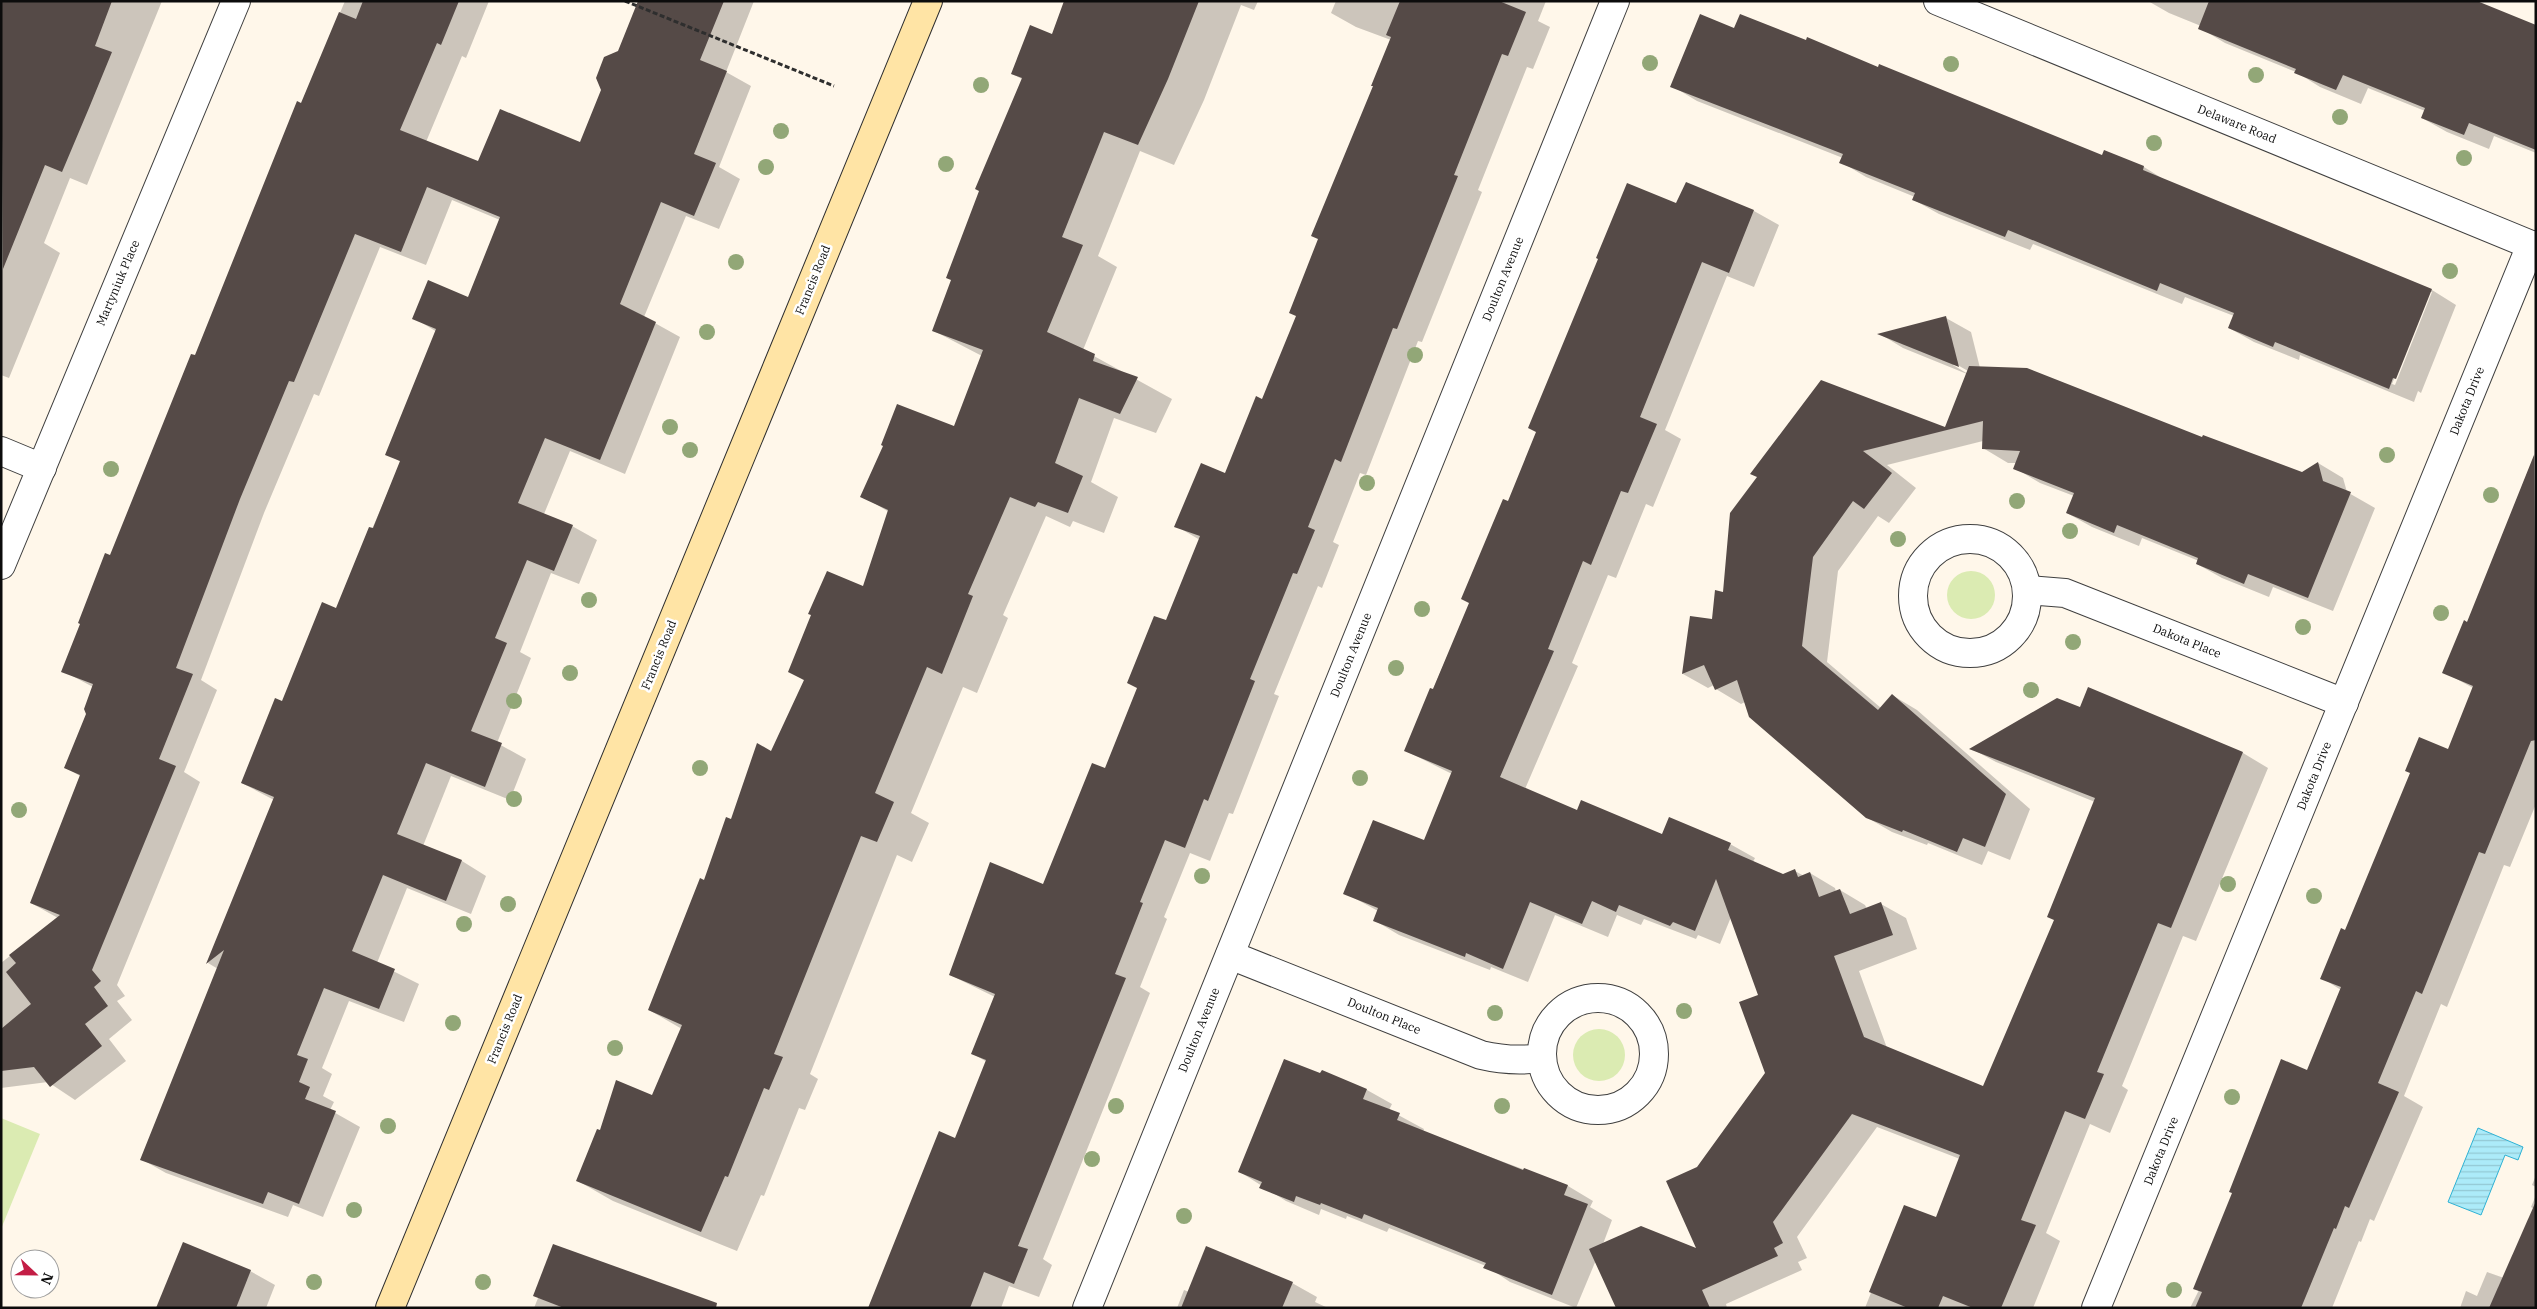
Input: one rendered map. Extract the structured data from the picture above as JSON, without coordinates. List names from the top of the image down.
{
  "streets": {
    "street": [
      "Delaware Road",
      "Doulton Avenue",
      "Francis Road",
      "Martyniuk Place",
      "Dakota Drive",
      "Dakota Place",
      "Doulton Place"
    ]
  },
  "crossings": [
    ["Delaware Road", "Dakota Drive"],
    ["Doulton Avenue", "Doulton Place"],
    ["Dakota Drive", "Dakota Place"]
  ],
  "north": "right"
}
